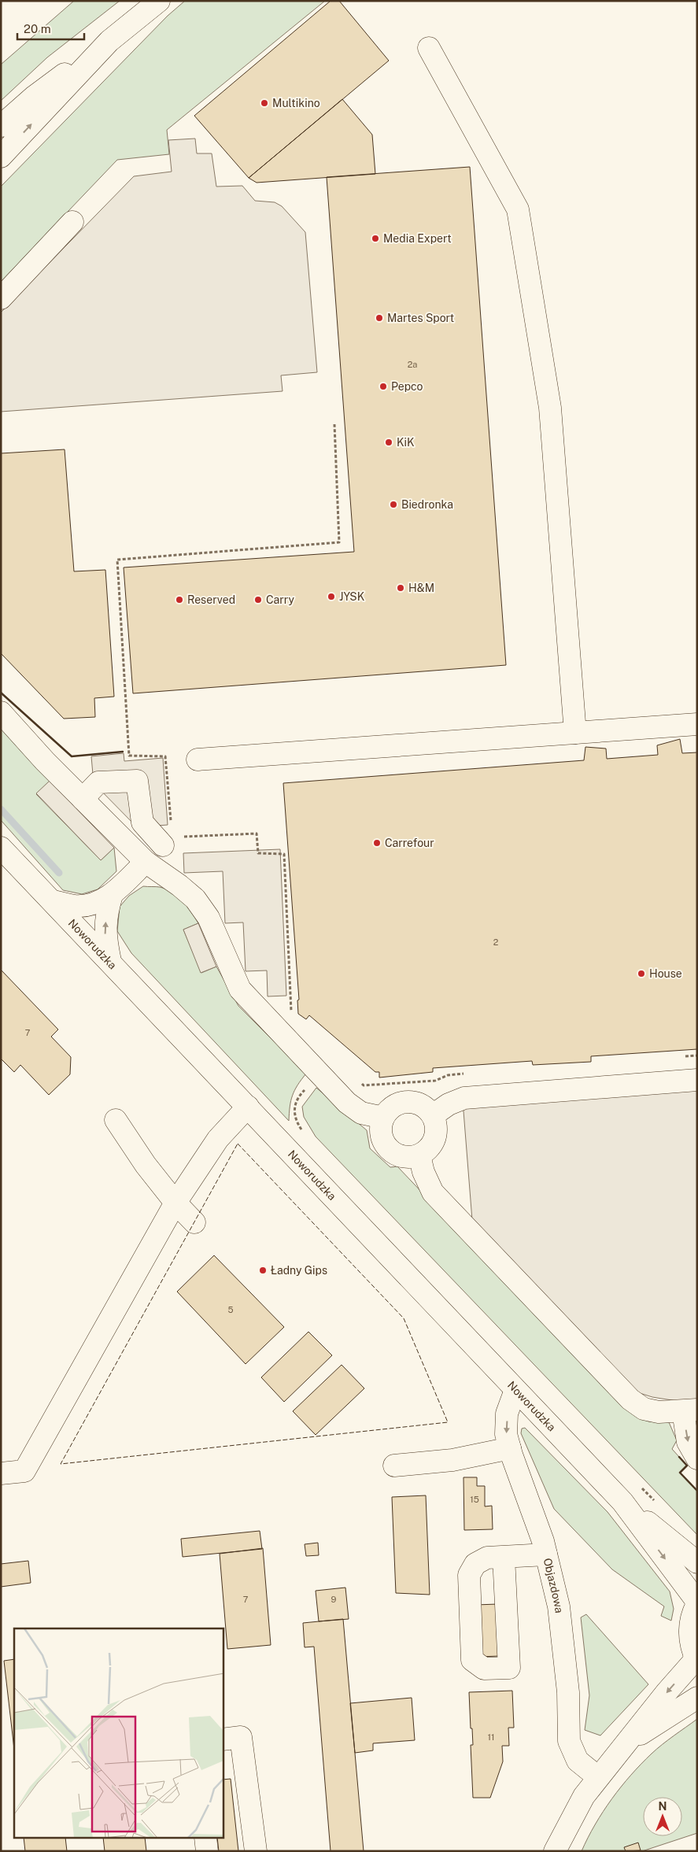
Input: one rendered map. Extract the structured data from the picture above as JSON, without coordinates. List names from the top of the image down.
{
  "streets": {
    "main road": ["Noworudzka", "Objazdowa"]
  },
  "crossings": [
    ["Noworudzka", "Objazdowa"]
  ],
  "places": [
    "Multikino",
    "Media Expert",
    "Martes Sport",
    "Pepco",
    "KiK",
    "Biedronka",
    "H&M",
    "JYSK",
    "Reserved",
    "Carry",
    "Carrefour",
    "House",
    "Ładny Gips"
  ],
  "house_numbers": [
    "2a",
    "2",
    "7",
    "5",
    "15",
    "7",
    "9",
    "11"
  ],
  "scale_bar": "20 m",
  "north": "top"
}
